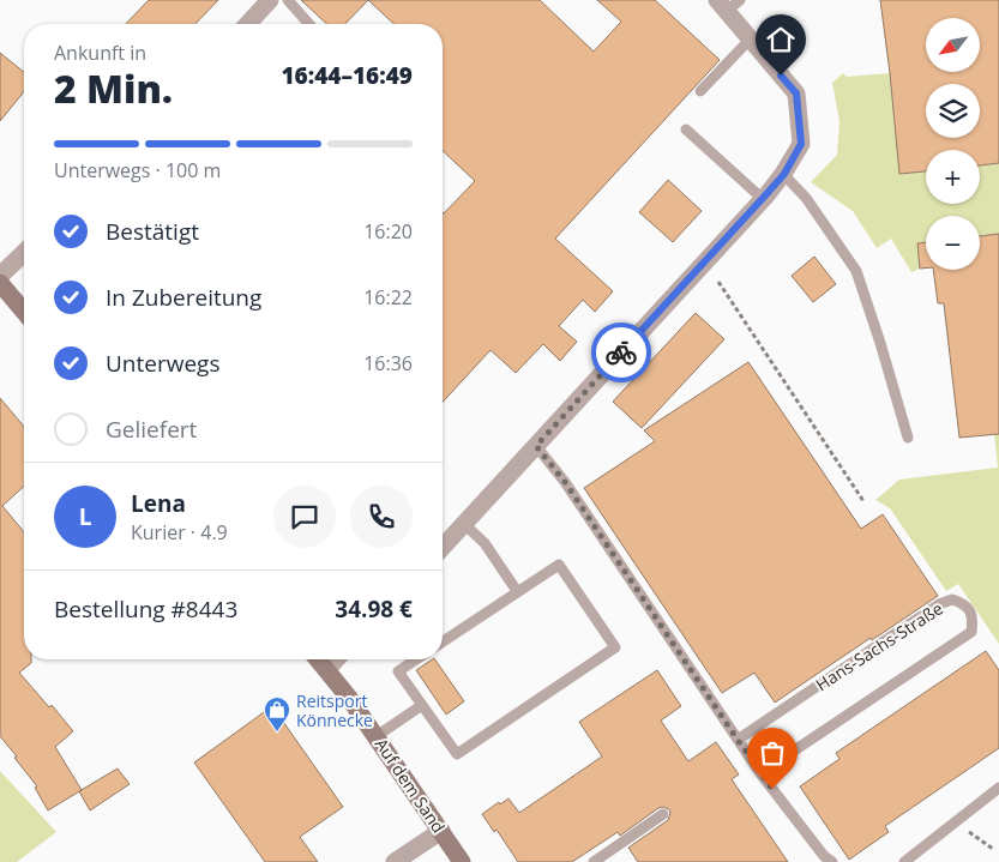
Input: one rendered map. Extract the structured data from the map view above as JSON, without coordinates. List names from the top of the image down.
{
  "streets": {
    "street": ["Auf dem Sand"],
    "lane": ["Hans-Sachs-Straße"]
  },
  "places": {
    "shop": ["Reitsport Könnecke"]
  },
  "north": "bottom left",
  "page": {
    "map_buttons": ["+", "−"],
    "heading": ["2 Min.", "Ankunft in", "16:44–16:49"],
    "panel": [
      "Lena",
      "Kurier · 4.9",
      "Bestellung #8443",
      "34.98 €"
    ],
    "bar": "Unterwegs · 100 m",
    "list": [
      ["Bestätigt", "16:20"],
      ["In Zubereitung", "16:22"],
      ["Unterwegs", "16:36"],
      "Geliefert"
    ],
    "round": "L"
  }
}
